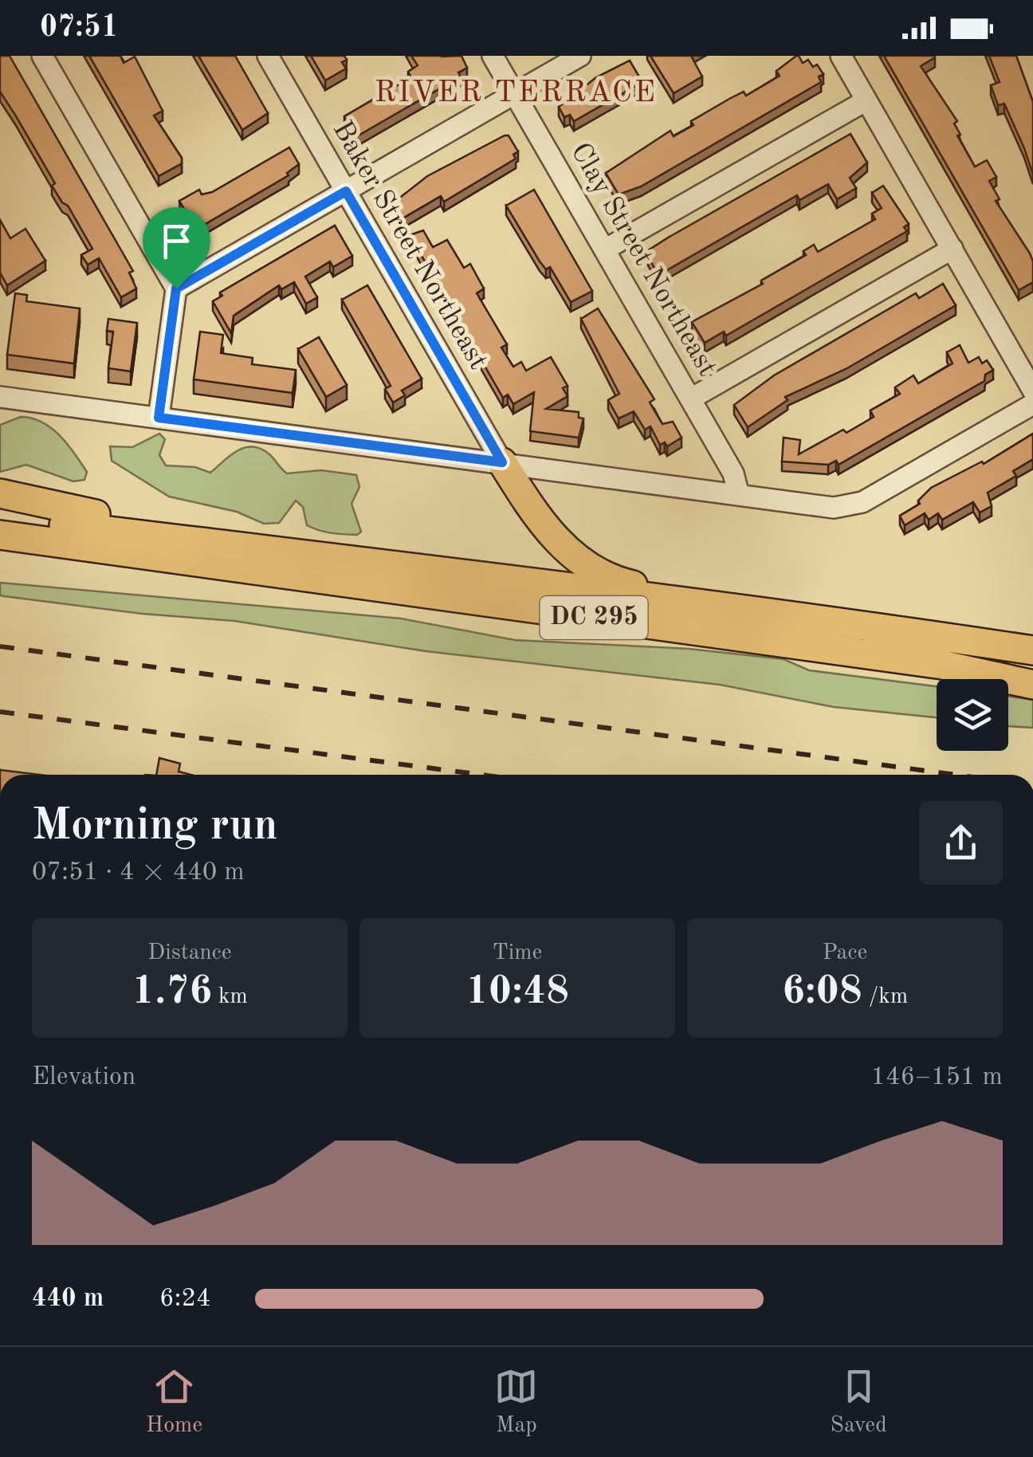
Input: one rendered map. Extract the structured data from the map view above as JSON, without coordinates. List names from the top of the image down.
{
  "streets": {
    "highway": ["DC 295"],
    "street": ["Baker Street Northeast", "Clay Street Northeast"]
  },
  "districts": ["RIVER TERRACE"],
  "page": {
    "status": "07:51",
    "heading": ["Morning run", "07:51 · 4 × 440 m"],
    "stats": [
      ["Distance", "1.76 km"],
      ["Time", "10:48"],
      ["Pace", "6:08 /km"]
    ],
    "chart": ["Elevation", "146–151 m"],
    "list": [
      {
        "name": "440 m",
        "note": "6:24"
      }
    ],
    "tabs": ["Home", "Map", "Saved"]
  }
}
